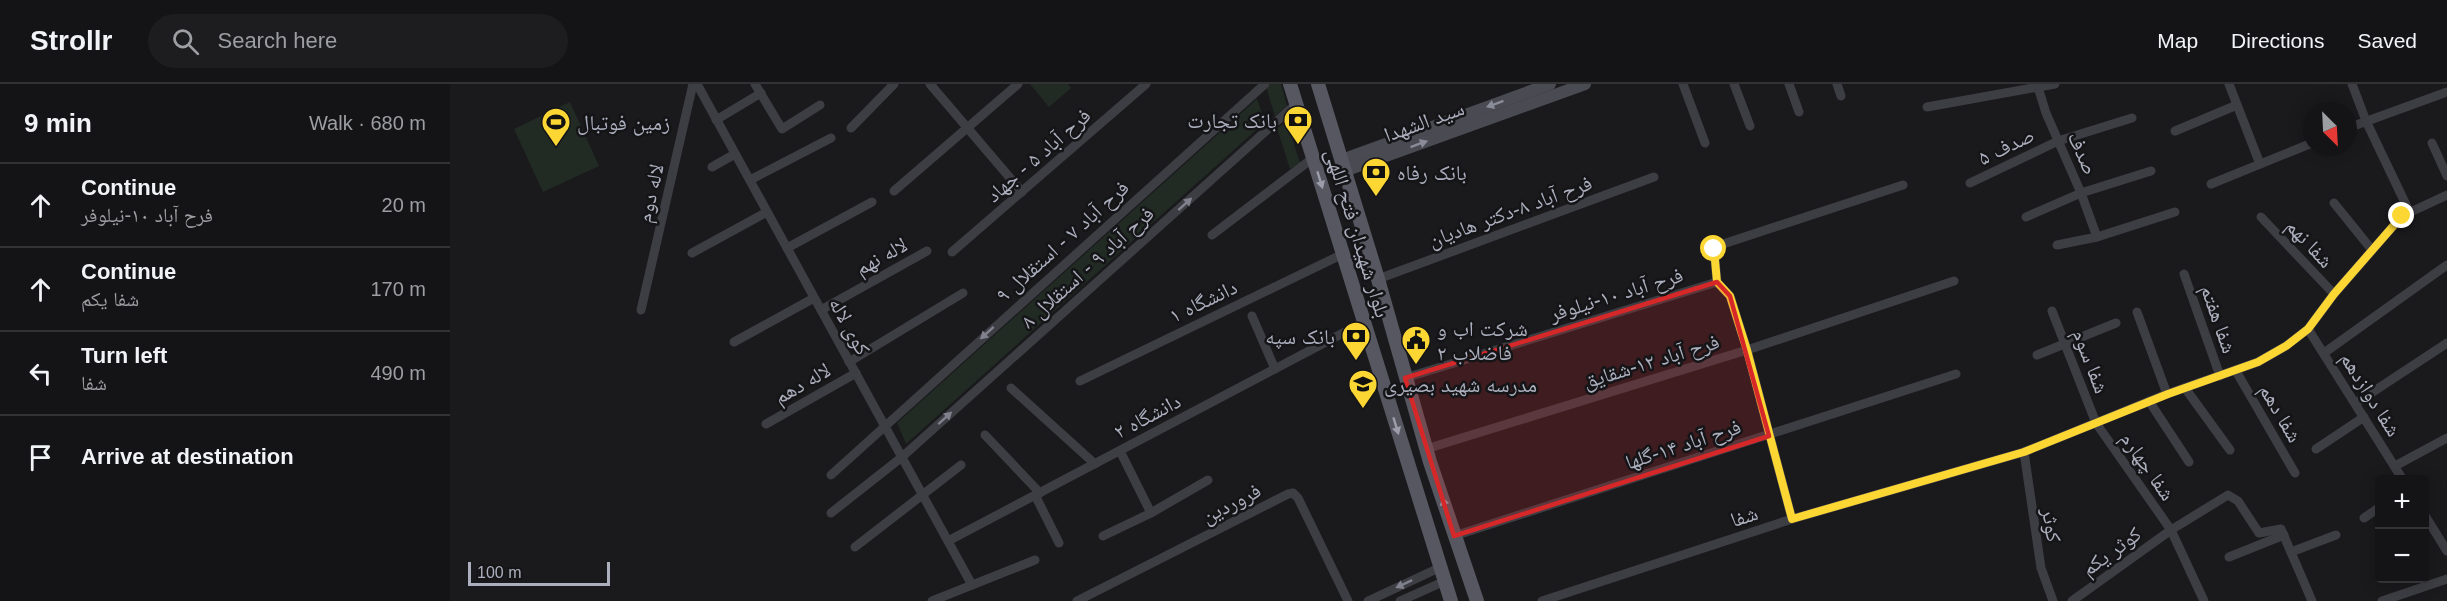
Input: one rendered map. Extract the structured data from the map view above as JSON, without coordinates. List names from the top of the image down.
{
  "streets": {
    "main road": ["بلوار شهیدان فتح اللهی"],
    "street": [
      "سید الشهدا",
      "صدف ۵",
      "صدف",
      "فرح آباد ۵ - جهاد",
      "لاله دوم",
      "فرح آباد ۸-دکتر هادیان",
      "فرح آباد ۷ - استقلال ۹",
      "شفا نهم",
      "لاله نهم",
      "فرح آباد ۹ - استقلال ۸",
      "فرح آباد ۱۰-نیلوفر",
      "دانشگاه ۱",
      "شفا هفتم",
      "کوی لاله",
      "فرح آباد ۱۲-شقایق",
      "شفا سوم",
      "لاله دهم",
      "شفا دوازدهم",
      "شفا دهم",
      "دانشگاه ۲",
      "فرح آباد ۱۴-گلها",
      "شفا چهارم",
      "فروردین",
      "شفا",
      "کوثر",
      "کوثر یکم"
    ]
  },
  "crossings": [
    ["سید الشهدا", "بلوار شهیدان فتح اللهی"],
    ["صدف ۵", "صدف"],
    ["لاله دوم", "کوی لاله"],
    ["فرح آباد ۸-دکتر هادیان", "بلوار شهیدان فتح اللهی"],
    ["بلوار شهیدان فتح اللهی", "فرح آباد ۹ - استقلال ۸"],
    ["بلوار شهیدان فتح اللهی", "فرح آباد ۱۰-نیلوفر"],
    ["بلوار شهیدان فتح اللهی", "دانشگاه ۱"],
    ["بلوار شهیدان فتح اللهی", "فرح آباد ۱۲-شقایق"],
    ["بلوار شهیدان فتح اللهی", "دانشگاه ۲"],
    ["بلوار شهیدان فتح اللهی", "فرح آباد ۱۴-گلها"],
    ["فرح آباد ۷ - استقلال ۹", "کوی لاله"],
    ["شفا نهم", "شفا"],
    ["لاله نهم", "کوی لاله"],
    ["فرح آباد ۹ - استقلال ۸", "کوی لاله"],
    ["شفا هفتم", "شفا"],
    ["کوی لاله", "لاله دهم"],
    ["کوی لاله", "دانشگاه ۲"],
    ["شفا سوم", "شفا چهارم"],
    ["شفا سوم", "شفا"],
    ["شفا دوازدهم", "شفا"],
    ["شفا دهم", "شفا"],
    ["شفا چهارم", "شفا"],
    ["شفا چهارم", "کوثر یکم"],
    ["شفا", "کوثر"]
  ],
  "places": {
    "bank": ["بانک تجارت", "بانک رفاه", "بانک سپه"],
    "sports": ["زمین فوتبال"],
    "public building": ["شرکت اب و فاضلاب ۲"],
    "school or university": ["مدرسه شهید بصیری"]
  },
  "scale_bar": "100 m",
  "north": "bottom right",
  "page": {
    "header": "Strollr",
    "search": "Search here",
    "nav": ["Map", "Directions", "Saved"],
    "heading": ["9 min", "Walk · 680 m"],
    "list": [
      ["Continue", "فرح آباد ۱۰-نیلوفر", "20 m"],
      ["Continue", "شفا یکم", "170 m"],
      ["Turn left", "شفا", "490 m"],
      "Arrive at destination"
    ],
    "map_buttons": ["+", "−"],
    "scale": "100 m"
  }
}
